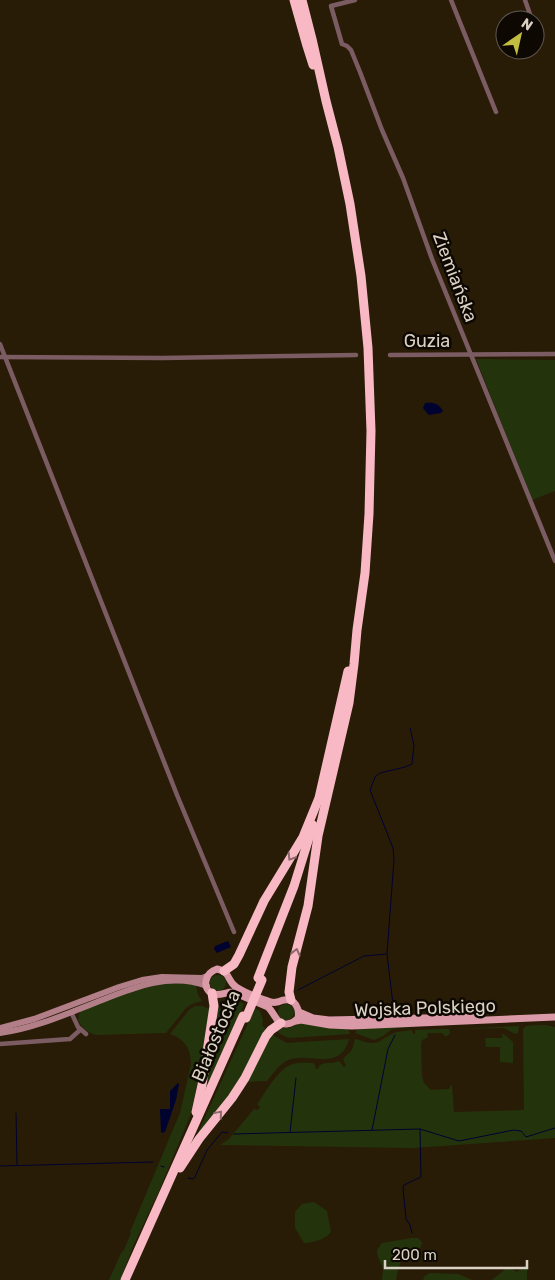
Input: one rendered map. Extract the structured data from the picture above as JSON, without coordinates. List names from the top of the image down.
{
  "streets": {
    "highway": ["Białostocka"],
    "main road": ["Wojska Polskiego"],
    "street": ["Ziemiańska", "Guzia"]
  },
  "crossings": [
    ["Ziemiańska", "Guzia"]
  ],
  "scale_bar": "200 m",
  "north": "top right"
}
